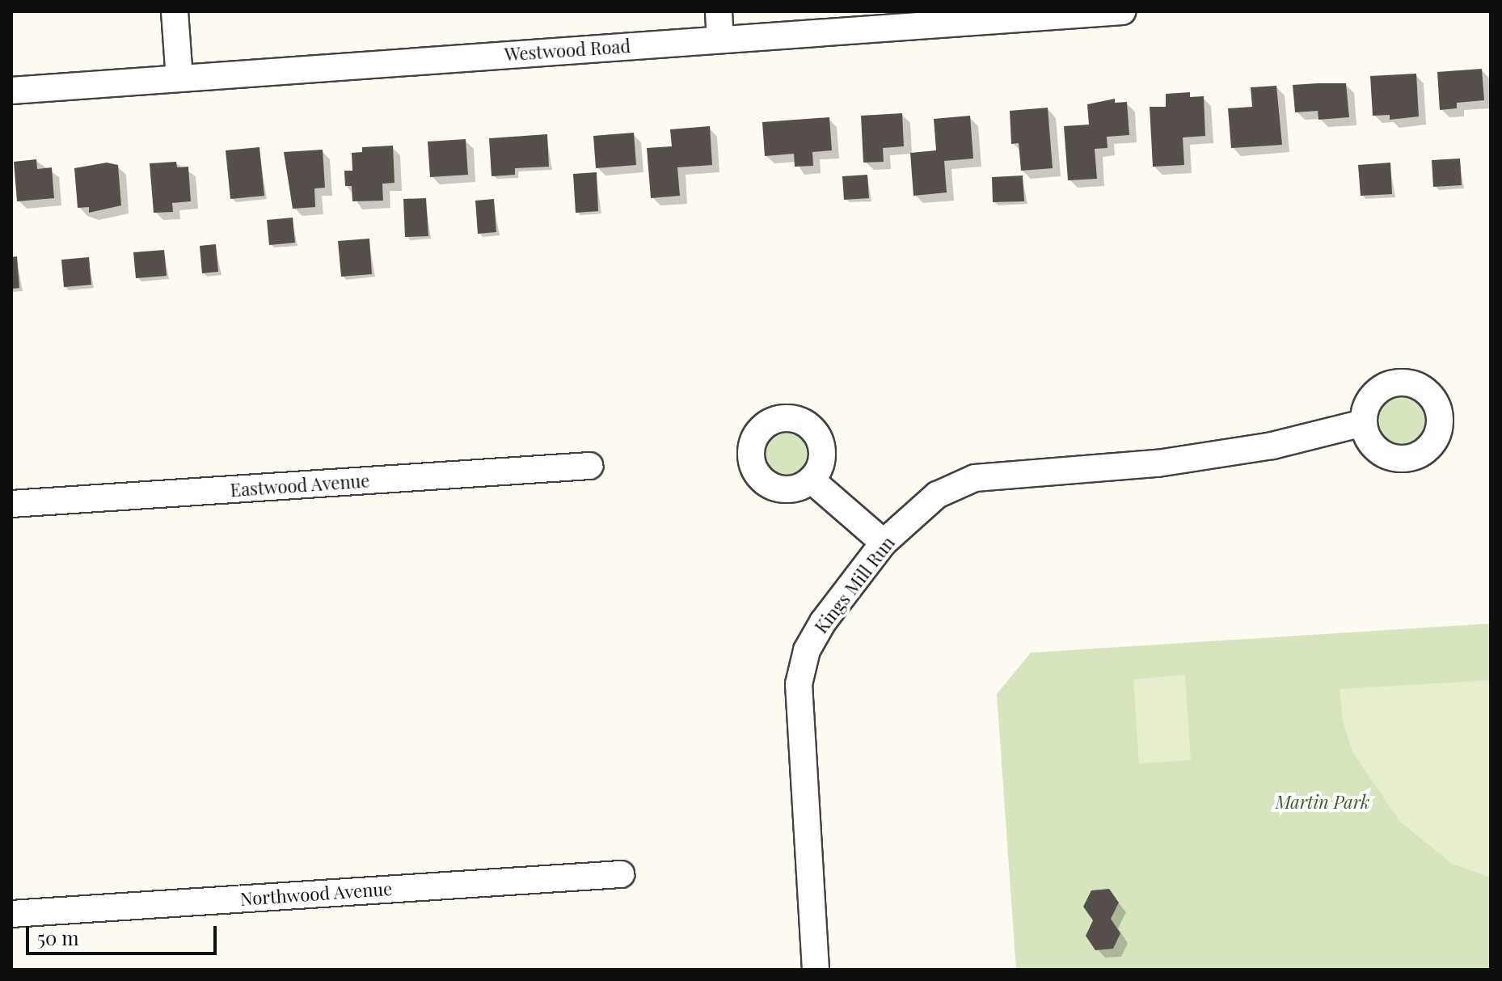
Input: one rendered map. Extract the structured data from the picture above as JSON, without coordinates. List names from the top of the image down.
{
  "streets": {
    "street": [
      "Westwood Road",
      "Eastwood Avenue",
      "Kings Mill Run",
      "Northwood Avenue"
    ]
  },
  "parks": ["Martin Park"],
  "scale_bar": "50 m"
}
